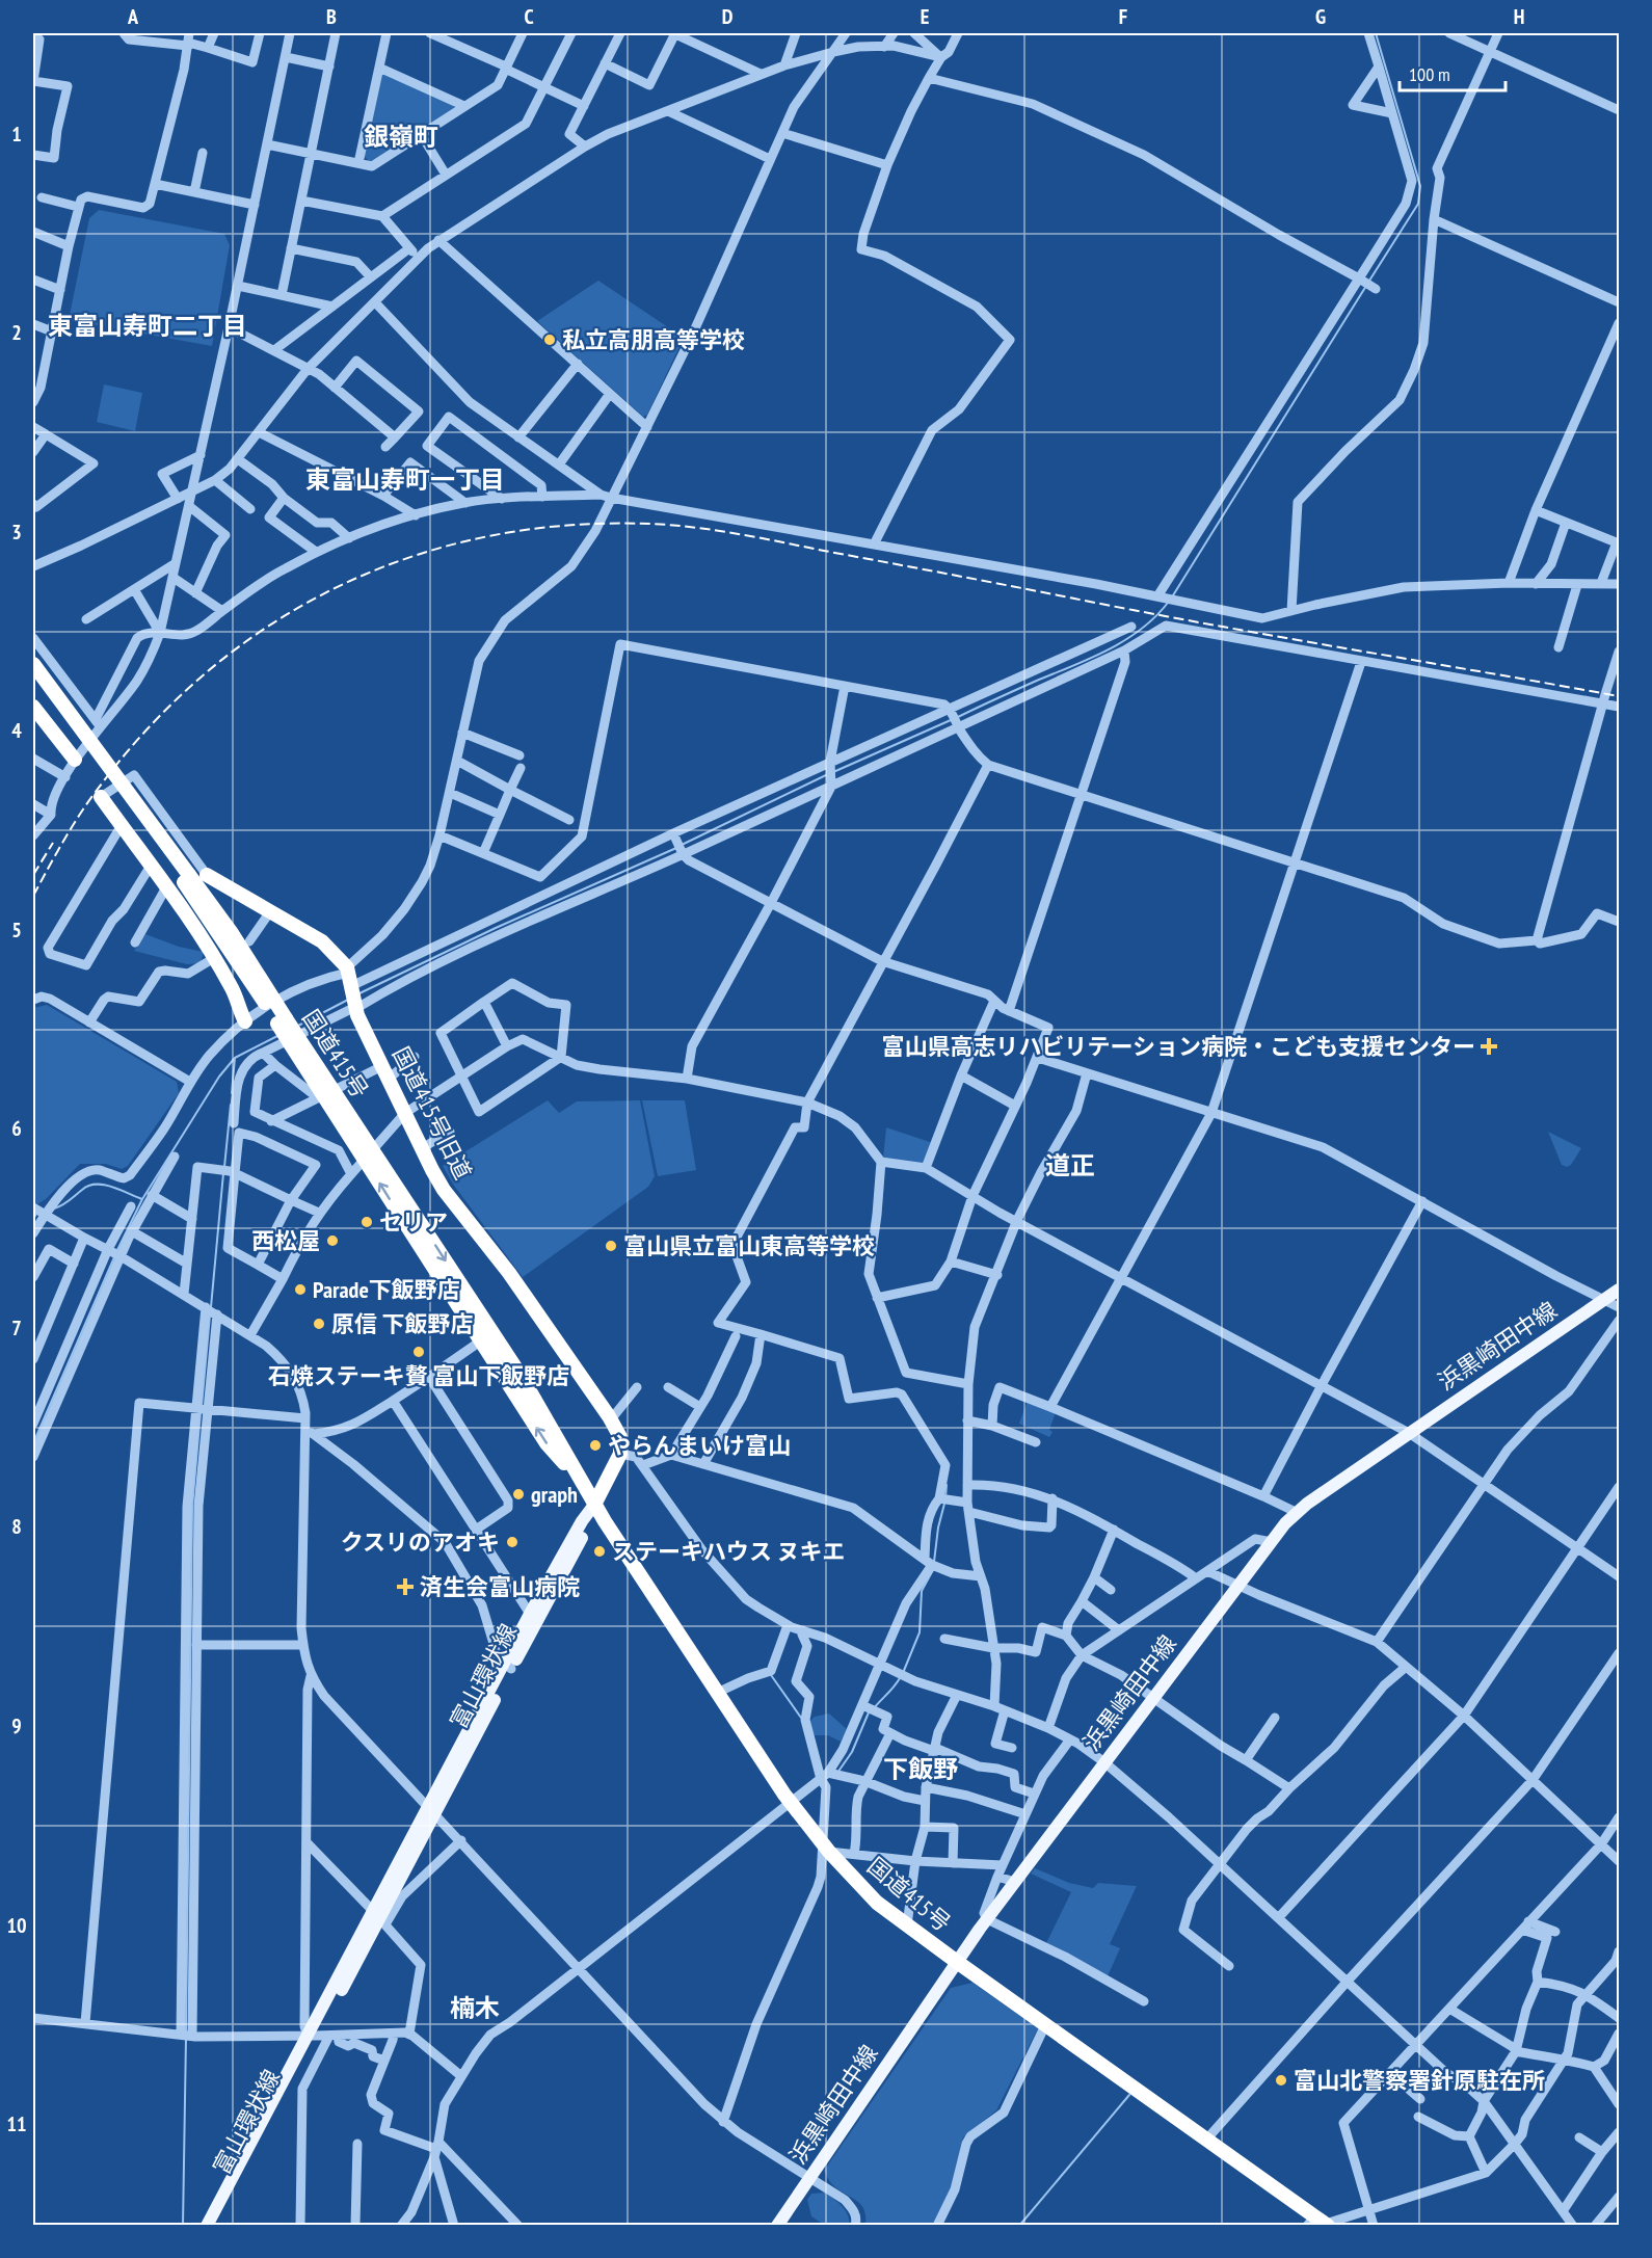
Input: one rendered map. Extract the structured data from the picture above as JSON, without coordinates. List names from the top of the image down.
{
  "streets": {
    "highway": ["国道415号", "国道415号旧道"],
    "main road": ["浜黒崎田中線", "富山環状線"]
  },
  "crossings": [
    ["国道415号", "浜黒崎田中線"],
    ["国道415号", "富山環状線"]
  ],
  "districts": [
    "銀嶺町",
    "東富山寿町二丁目",
    "東富山寿町一丁目",
    "道正",
    "下飯野",
    "楠木"
  ],
  "places": {
    "other": [
      "私立高朋高等学校",
      "セリア",
      "西松屋",
      "富山県立富山東高等学校",
      "Parade下飯野店",
      "原信 下飯野店",
      "石焼ステーキ贅 富山下飯野店",
      "やらんまいけ富山",
      "graph",
      "クスリのアオキ",
      "ステーキハウス ヌキエ",
      "富山北警察署針原駐在所"
    ],
    "health": ["富山県高志リハビリテーション病院・こども支援センター", "済生会富山病院"]
  },
  "scale_bar": "100 m",
  "grid": {
    "columns": [
      "A",
      "B",
      "C",
      "D",
      "E",
      "F",
      "G",
      "H"
    ],
    "rows": [
      "1",
      "2",
      "3",
      "4",
      "5",
      "6",
      "7",
      "8",
      "9",
      "10",
      "11"
    ]
  }
}
